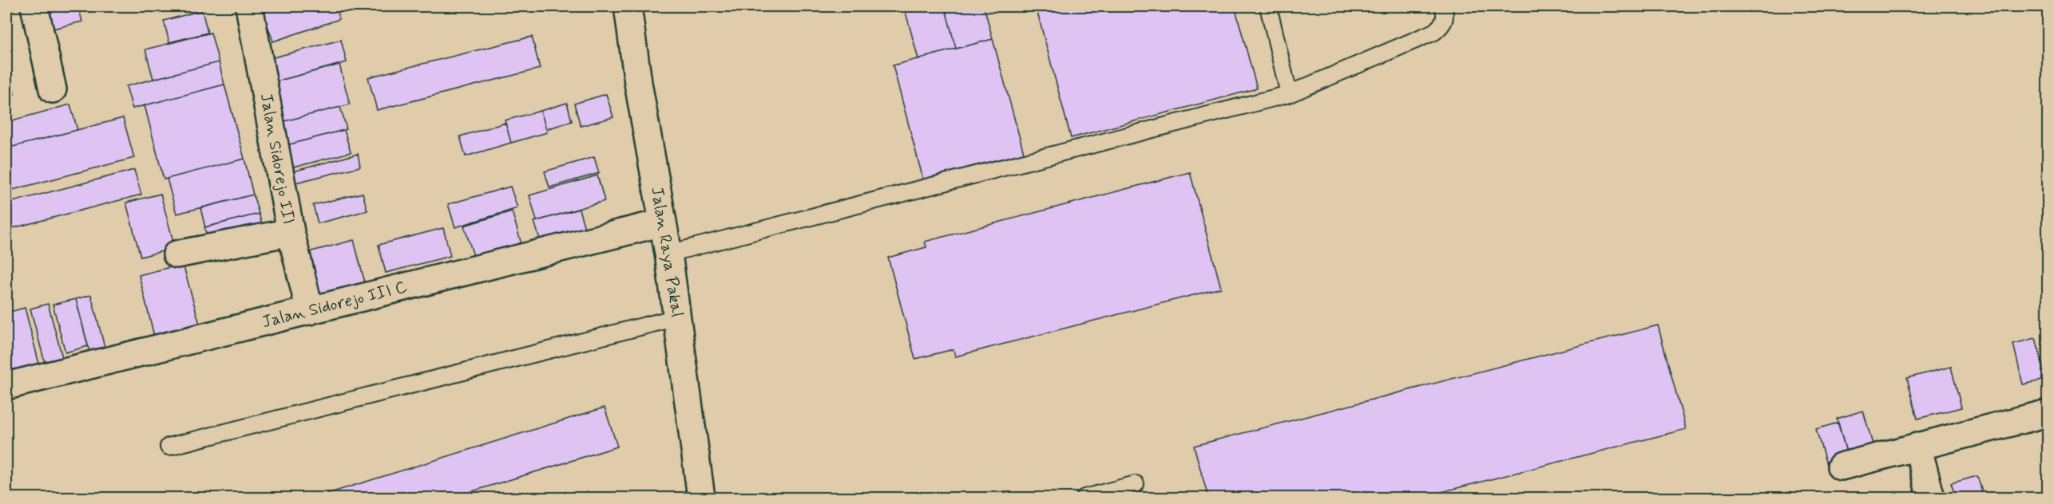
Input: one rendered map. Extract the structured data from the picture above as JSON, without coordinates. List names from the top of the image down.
{
  "streets": {
    "street": ["Jalan Sidorejo III", "Jalan Raya Pakal", "Jalan Sidorejo III C"]
  },
  "crossings": [
    ["Jalan Sidorejo III", "Jalan Sidorejo III C"],
    ["Jalan Raya Pakal", "Jalan Sidorejo III C"]
  ]
}
